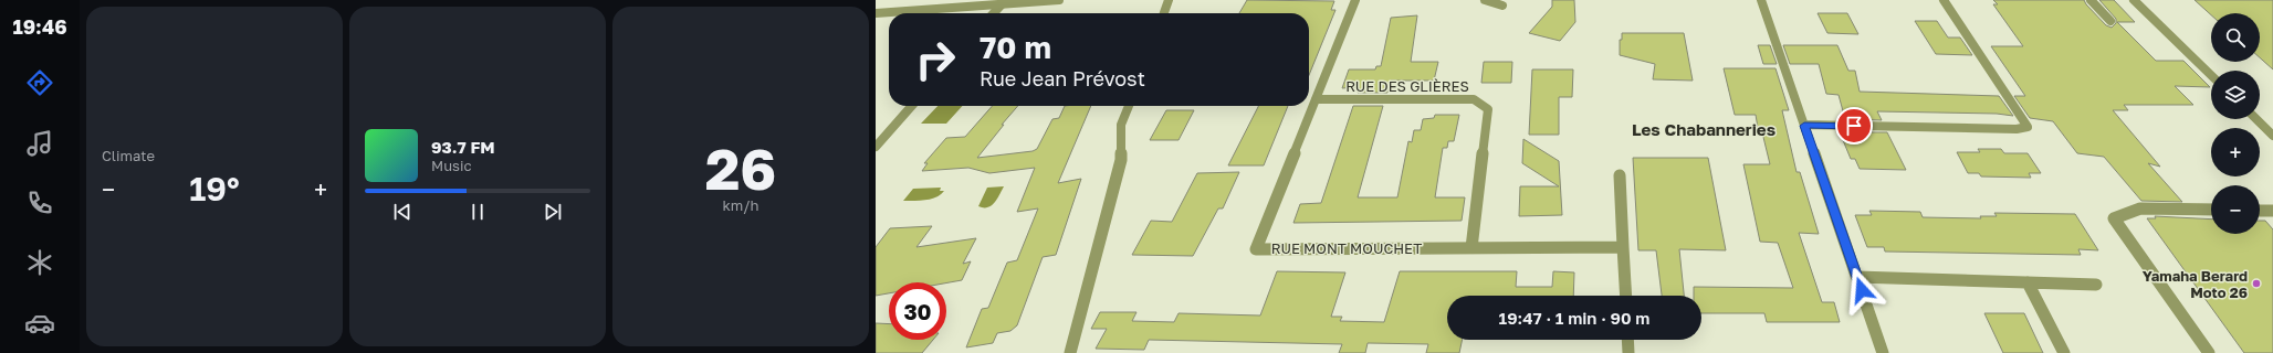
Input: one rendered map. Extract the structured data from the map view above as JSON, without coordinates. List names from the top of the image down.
{
  "streets": {
    "street": ["RUE DES GLIÈRES", "RUE MONT MOUCHET"]
  },
  "crossings": [
    ["RUE DES GLIÈRES", "RUE MONT MOUCHET"]
  ],
  "districts": ["Les Chabanneries"],
  "places": ["Yamaha Berard Moto 26"],
  "page": {
    "tabs": "19:46",
    "tile": [
      "Climate",
      ["26", "km/h"]
    ],
    "map_buttons": ["+", "−"],
    "turn": ["70 m", "Rue Jean Prévost"],
    "song": ["93.7 FM", "Music"],
    "heat": ["−", "19°", "+"],
    "limit": "30",
    "trip": "19:47 · 1 min · 90 m"
  }
}
